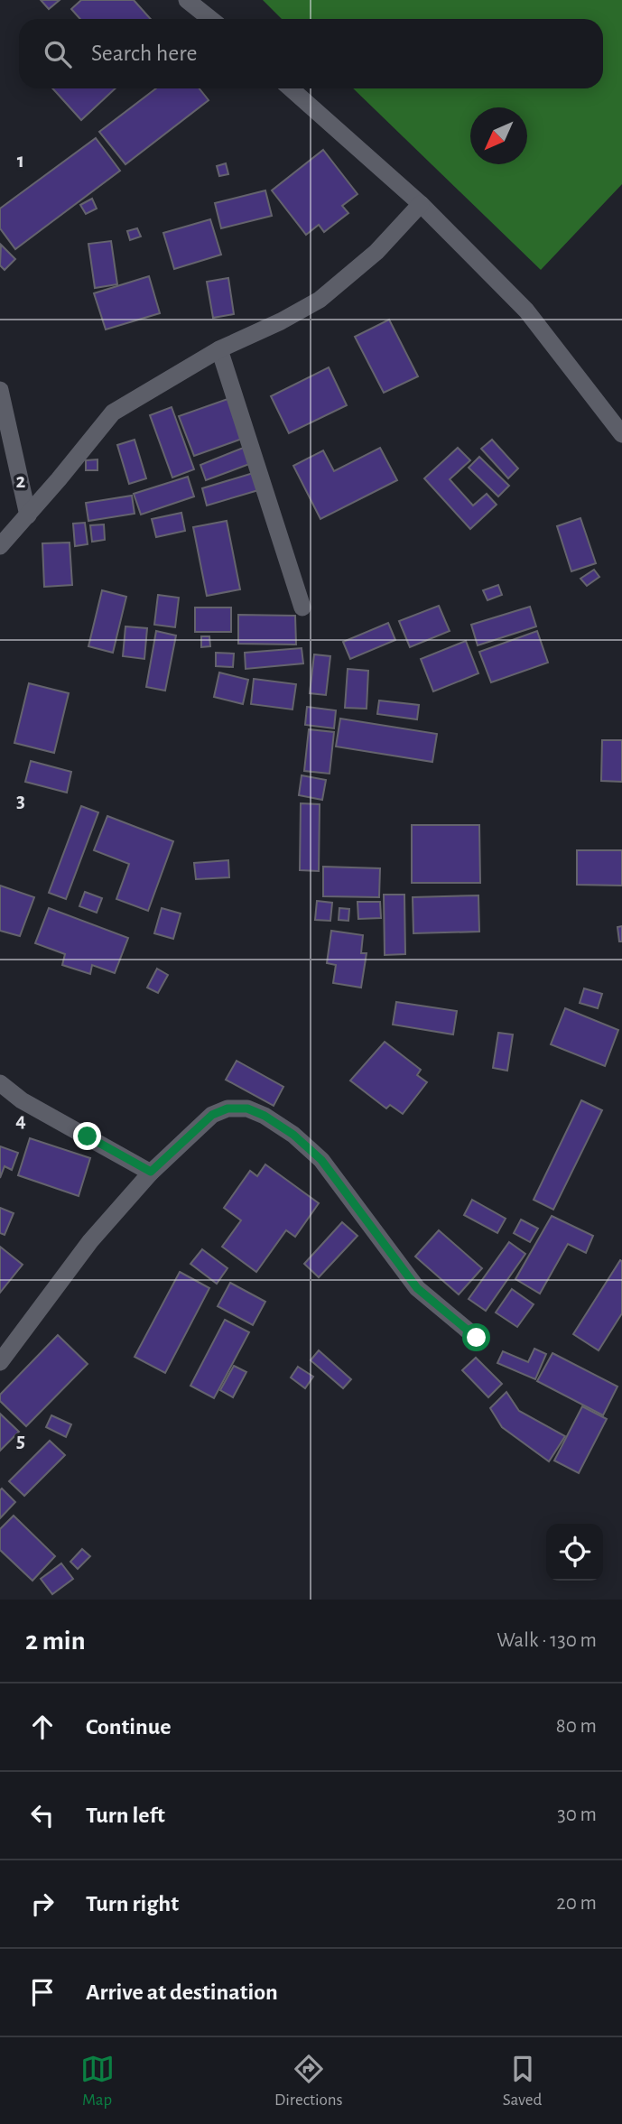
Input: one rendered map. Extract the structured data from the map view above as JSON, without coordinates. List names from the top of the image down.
{
  "north": "bottom left",
  "page": {
    "search": "Search here",
    "heading": ["2 min", "Walk · 130 m"],
    "list": [
      ["Continue", "80 m"],
      ["Turn left", "30 m"],
      ["Turn right", "20 m"],
      "Arrive at destination"
    ],
    "nav": ["Map", "Directions", "Saved"]
  },
  "grid": {
    "rows": [
      "1",
      "2",
      "3",
      "4",
      "5"
    ]
  }
}
